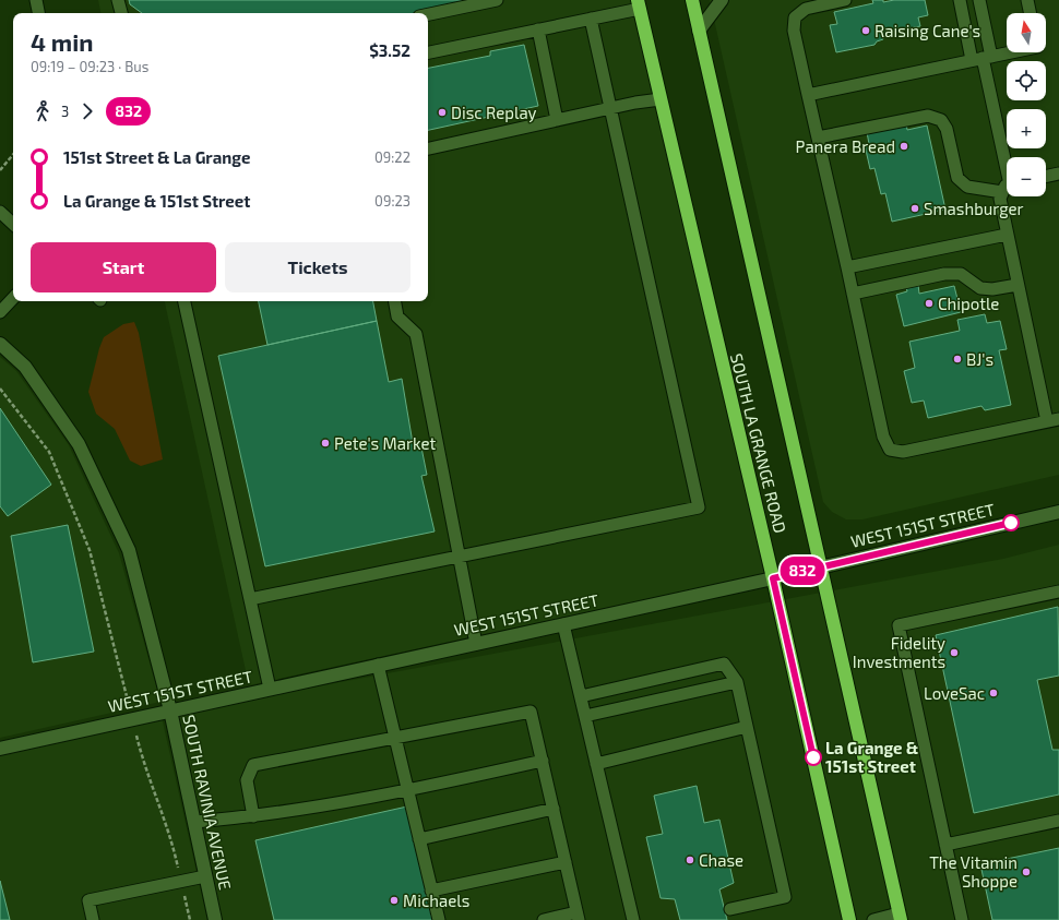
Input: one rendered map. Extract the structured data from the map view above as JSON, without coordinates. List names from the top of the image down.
{
  "streets": {
    "highway": ["SOUTH LA GRANGE ROAD"],
    "street": ["WEST 151ST STREET", "SOUTH RAVINIA AVENUE"]
  },
  "crossings": [
    ["SOUTH LA GRANGE ROAD", "WEST 151ST STREET"],
    ["WEST 151ST STREET", "SOUTH RAVINIA AVENUE"]
  ],
  "places": [
    "Raising Cane's",
    "Disc Replay",
    "Panera Bread",
    "Smashburger",
    "Chipotle",
    "BJ's",
    "Pete's Market",
    "Fidelity Investments",
    "LoveSac",
    "La Grange & 151st Street",
    "Chase",
    "The Vitamin Shoppe",
    "Michaels"
  ],
  "lines": ["bus line 832"],
  "north": "top",
  "page": {
    "on_map": "832",
    "map_buttons": ["+", "−"],
    "heading": ["4 min", "09:19 – 09:23 · Bus", "$3.52"],
    "legs": ["3", "832"],
    "list": [
      {
        "name": "151st Street & La Grange",
        "value": "09:22"
      },
      {
        "name": "La Grange & 151st Street",
        "value": "09:23"
      }
    ],
    "buttons": ["Start", "Tickets"]
  }
}
